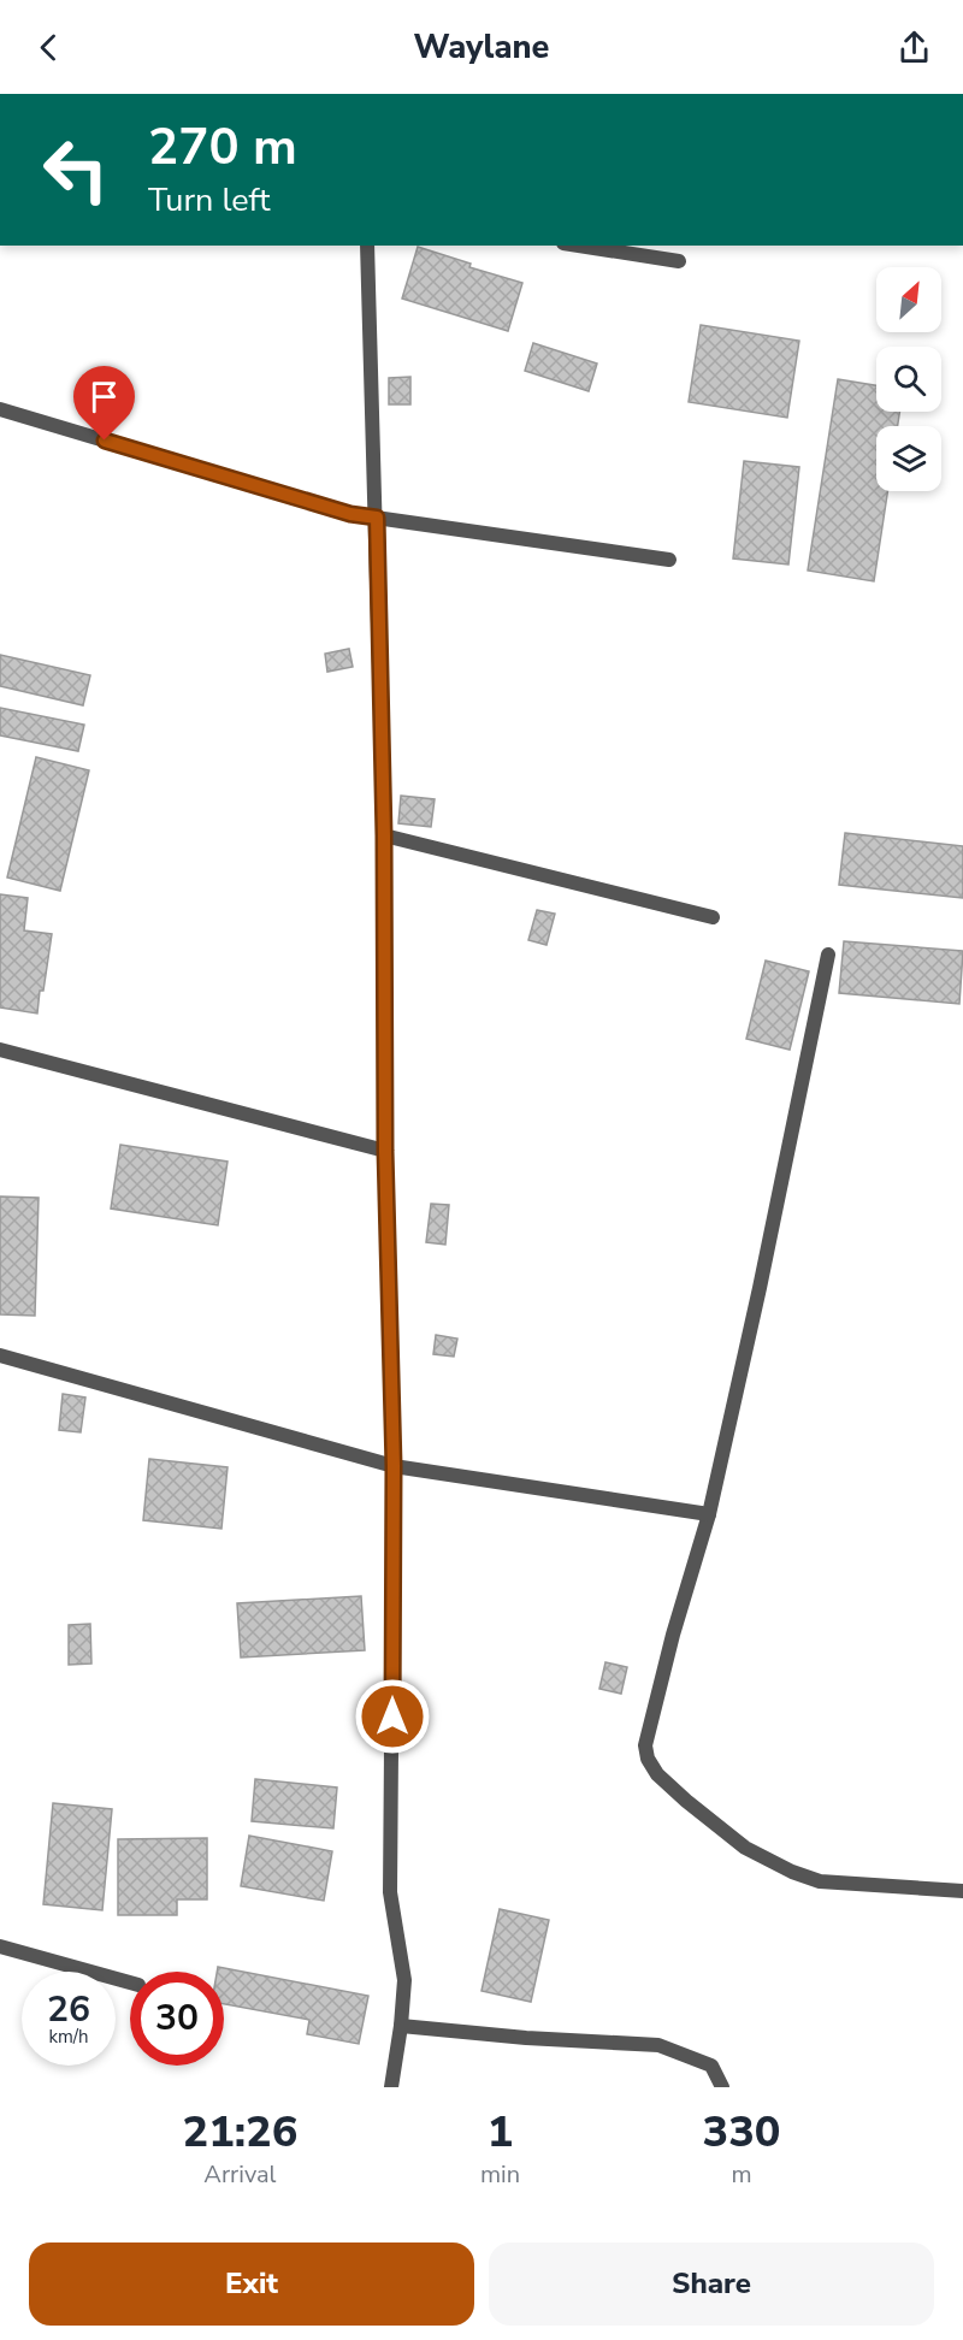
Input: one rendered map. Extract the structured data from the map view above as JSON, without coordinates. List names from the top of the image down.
{
  "north": "top right",
  "page": {
    "header": "Waylane",
    "turn": ["270 m", "Turn left"],
    "speed": "26 km/h",
    "limit": "30",
    "eta": [
      "21:26",
      "Arrival",
      "1",
      "min",
      "330",
      "m"
    ],
    "buttons": ["Exit", "Share"]
  }
}
